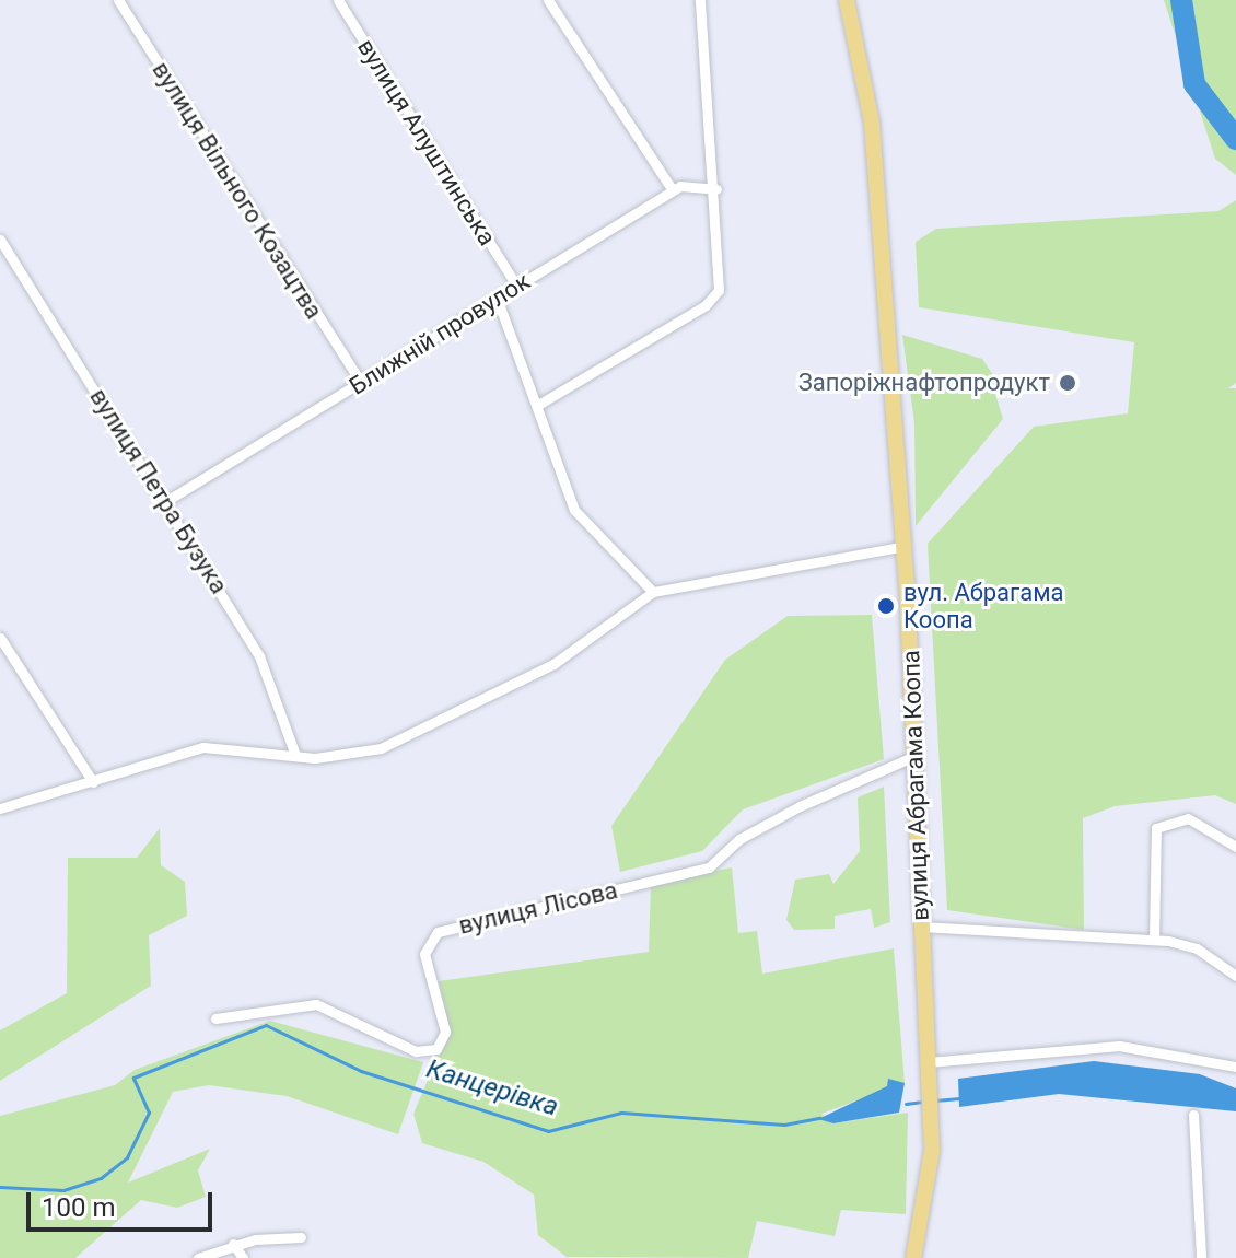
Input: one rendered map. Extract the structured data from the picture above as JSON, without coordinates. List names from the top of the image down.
{
  "streets": {
    "main road": ["вулиця Абрагама Коопа"],
    "street": [
      "вулиця Алуштинська",
      "вулиця Вільного Козацтва",
      "Ближній провулок",
      "вулиця Петра Бузука",
      "вулиця Лісова"
    ]
  },
  "crossings": [
    ["вулиця Алуштинська", "Ближній провулок"],
    ["вулиця Вільного Козацтва", "Ближній провулок"],
    ["Ближній провулок", "вулиця Петра Бузука"],
    ["вулиця Абрагама Коопа", "вулиця Лісова"]
  ],
  "water": ["Канцерівка"],
  "places": ["Запоріжнафтопродукт", "вул. Абрагама Коопа"],
  "scale_bar": "100 m"
}
